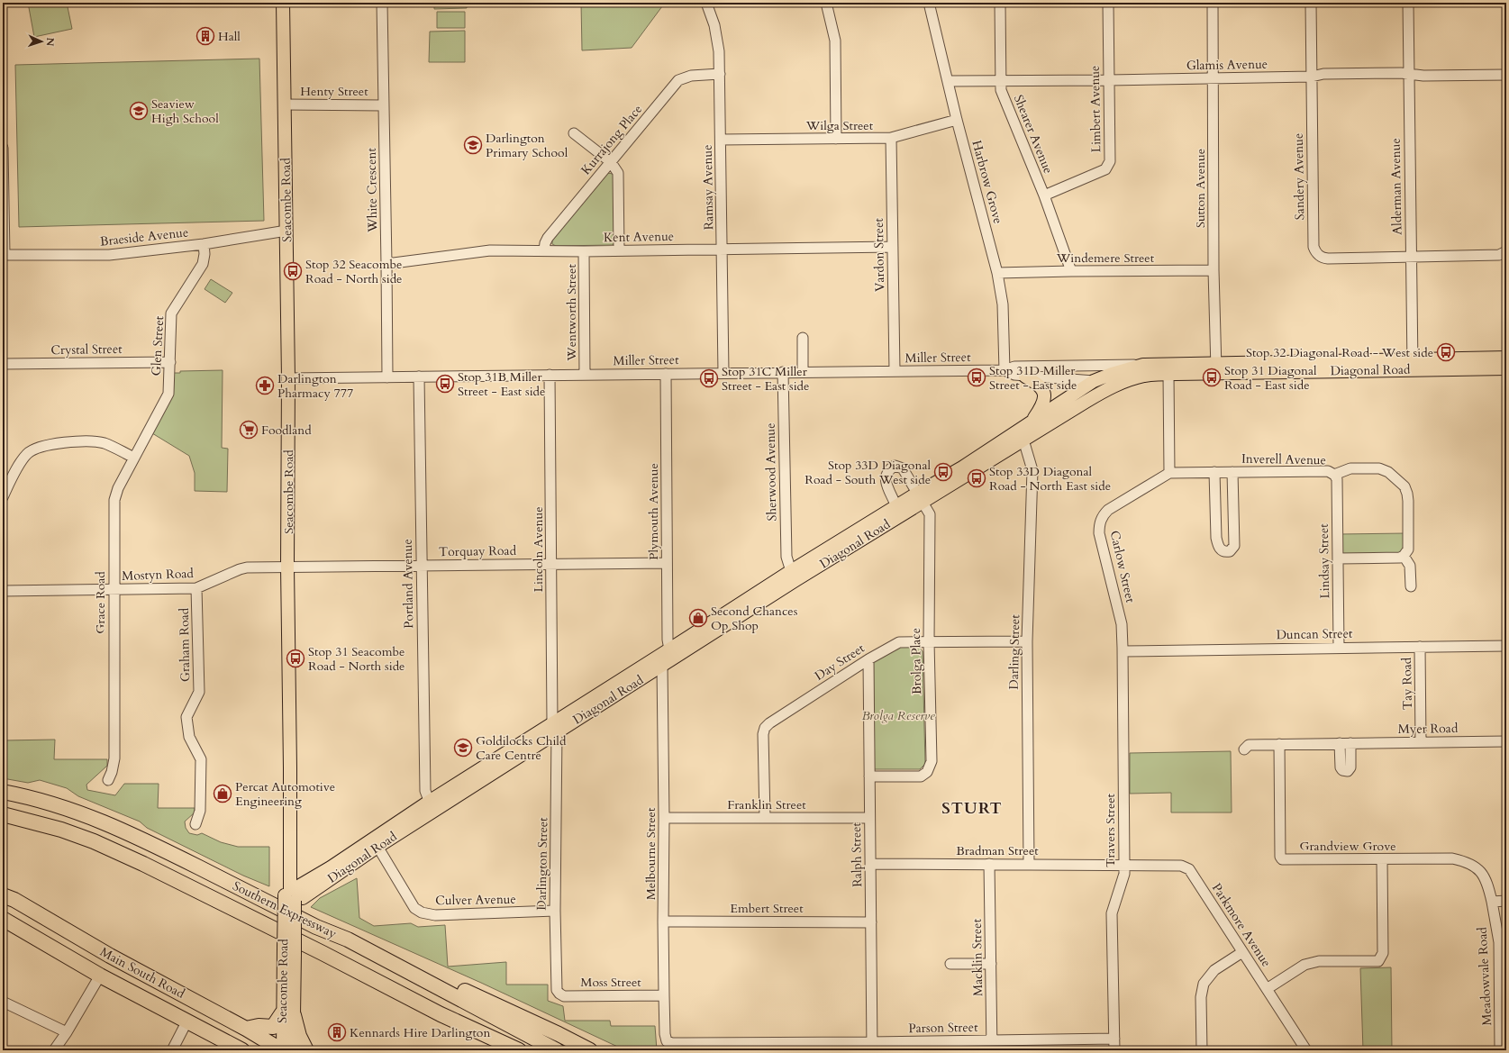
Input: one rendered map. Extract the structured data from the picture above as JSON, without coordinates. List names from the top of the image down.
{
  "streets": {
    "highway": ["Southern Expressway", "Main South Road"],
    "main road": ["Seacombe Road", "Diagonal Road"],
    "street": [
      "Glamis Avenue",
      "Henty Street",
      "Limbert Avenue",
      "Wilga Street",
      "Shearer Avenue",
      "Kurrajong Place",
      "Sandery Avenue",
      "Harbrow Grove",
      "Alderman Avenue",
      "Ramsay Avenue",
      "Sutton Avenue",
      "White Crescent",
      "Braeside Avenue",
      "Kent Avenue",
      "Vardon Street",
      "Windemere Street",
      "Wentworth Street",
      "Glen Street",
      "Crystal Street",
      "Miller Street",
      "Inverell Avenue",
      "Sherwood Avenue",
      "Plymouth Avenue",
      "Lincoln Avenue",
      "Torquay Road",
      "Lindsay Street",
      "Carlow Street",
      "Mostyn Road",
      "Portland Avenue",
      "Grace Road",
      "Duncan Street",
      "Graham Road",
      "Darling Street",
      "Brolga Place",
      "Day Street",
      "Tay Road",
      "Myer Road",
      "Franklin Street",
      "Travers Street",
      "Grandview Grove",
      "Bradman Street",
      "Melbourne Street",
      "Ralph Street",
      "Darlington Street",
      "Culver Avenue",
      "Embert Street",
      "Parkmore Avenue",
      "Macklin Street",
      "Meadowvale Road",
      "Moss Street",
      "Parson Street"
    ]
  },
  "crossings": [
    ["Glamis Avenue", "Limbert Avenue"],
    ["Glamis Avenue", "Shearer Avenue"],
    ["Glamis Avenue", "Sandery Avenue"],
    ["Glamis Avenue", "Harbrow Grove"],
    ["Glamis Avenue", "Alderman Avenue"],
    ["Glamis Avenue", "Sutton Avenue"],
    ["Henty Street", "White Crescent"],
    ["Henty Street", "Seacombe Road"],
    ["Limbert Avenue", "Shearer Avenue"],
    ["Wilga Street", "Harbrow Grove"],
    ["Wilga Street", "Ramsay Avenue"],
    ["Wilga Street", "Vardon Street"],
    ["Shearer Avenue", "Windemere Street"],
    ["Kurrajong Place", "Ramsay Avenue"],
    ["Kurrajong Place", "Kent Avenue"],
    ["Sandery Avenue", "Alderman Avenue"],
    ["Harbrow Grove", "Windemere Street"],
    ["Harbrow Grove", "Miller Street"],
    ["Alderman Avenue", "Diagonal Road"],
    ["Ramsay Avenue", "Kent Avenue"],
    ["Ramsay Avenue", "Miller Street"],
    ["Sutton Avenue", "Windemere Street"],
    ["Sutton Avenue", "Diagonal Road"],
    ["White Crescent", "Kent Avenue"],
    ["White Crescent", "Miller Street"],
    ["Seacombe Road", "Braeside Avenue"],
    ["Seacombe Road", "Miller Street"],
    ["Seacombe Road", "Diagonal Road"],
    ["Seacombe Road", "Torquay Road"],
    ["Seacombe Road", "Mostyn Road"],
    ["Seacombe Road", "Main South Road"],
    ["Braeside Avenue", "Glen Street"],
    ["Kent Avenue", "Vardon Street"],
    ["Kent Avenue", "Wentworth Street"],
    ["Vardon Street", "Miller Street"],
    ["Wentworth Street", "Miller Street"],
    ["Glen Street", "Crystal Street"],
    ["Glen Street", "Grace Road"],
    ["Miller Street", "Diagonal Road"],
    ["Miller Street", "Sherwood Avenue"],
    ["Miller Street", "Plymouth Avenue"],
    ["Miller Street", "Lincoln Avenue"],
    ["Miller Street", "Portland Avenue"],
    ["Diagonal Road", "Sherwood Avenue"],
    ["Diagonal Road", "Plymouth Avenue"],
    ["Diagonal Road", "Lincoln Avenue"],
    ["Diagonal Road", "Portland Avenue"],
    ["Diagonal Road", "Darling Street"],
    ["Diagonal Road", "Brolga Place"],
    ["Diagonal Road", "Melbourne Street"],
    ["Diagonal Road", "Darlington Street"],
    ["Diagonal Road", "Culver Avenue"],
    ["Inverell Avenue", "Lindsay Street"],
    ["Inverell Avenue", "Carlow Street"],
    ["Plymouth Avenue", "Torquay Road"],
    ["Lincoln Avenue", "Torquay Road"],
    ["Lincoln Avenue", "Darlington Street"],
    ["Torquay Road", "Mostyn Road"],
    ["Torquay Road", "Portland Avenue"],
    ["Lindsay Street", "Duncan Street"],
    ["Carlow Street", "Duncan Street"],
    ["Carlow Street", "Travers Street"],
    ["Mostyn Road", "Grace Road"],
    ["Mostyn Road", "Graham Road"],
    ["Duncan Street", "Tay Road"],
    ["Duncan Street", "Travers Street"],
    ["Darling Street", "Day Street"],
    ["Darling Street", "Bradman Street"],
    ["Brolga Place", "Day Street"],
    ["Brolga Place", "Ralph Street"],
    ["Day Street", "Franklin Street"],
    ["Day Street", "Ralph Street"],
    ["Tay Road", "Myer Road"],
    ["Myer Road", "Grandview Grove"],
    ["Franklin Street", "Melbourne Street"],
    ["Franklin Street", "Ralph Street"],
    ["Travers Street", "Bradman Street"],
    ["Travers Street", "Parkmore Avenue"],
    ["Travers Street", "Parson Street"],
    ["Grandview Grove", "Meadowvale Road"],
    ["Bradman Street", "Ralph Street"],
    ["Bradman Street", "Parkmore Avenue"],
    ["Bradman Street", "Macklin Street"],
    ["Melbourne Street", "Embert Street"],
    ["Melbourne Street", "Moss Street"],
    ["Melbourne Street", "Parson Street"],
    ["Ralph Street", "Embert Street"],
    ["Ralph Street", "Parson Street"],
    ["Darlington Street", "Culver Avenue"],
    ["Darlington Street", "Moss Street"],
    ["Macklin Street", "Parson Street"]
  ],
  "districts": ["STURT"],
  "parks": ["Brolga Reserve"],
  "places": {
    "building": ["Hall", "Kennards Hire Darlington"],
    "school or university": ["Seaview High School", "Darlington Primary School", "Goldilocks Child Care Centre"],
    "bus stop": [
      "Stop 32 Seacombe Road - North side",
      "Stop 32 Diagonal Road - West side",
      "Stop 31D Miller Street - East side",
      "Stop 31 Diagonal Road - East side",
      "Stop 31C Miller Street - East side",
      "Stop 31B Miller Street - East side",
      "Stop 33D Diagonal Road - South West side",
      "Stop 33D Diagonal Road - North East side",
      "Stop 31 Seacombe Road - North side"
    ],
    "pharmacy": ["Darlington Pharmacy 777"],
    "supermarket": ["Foodland"],
    "shop": ["Second Chances Op Shop", "Percat Automotive Engineering"]
  },
  "north": "right"
}
